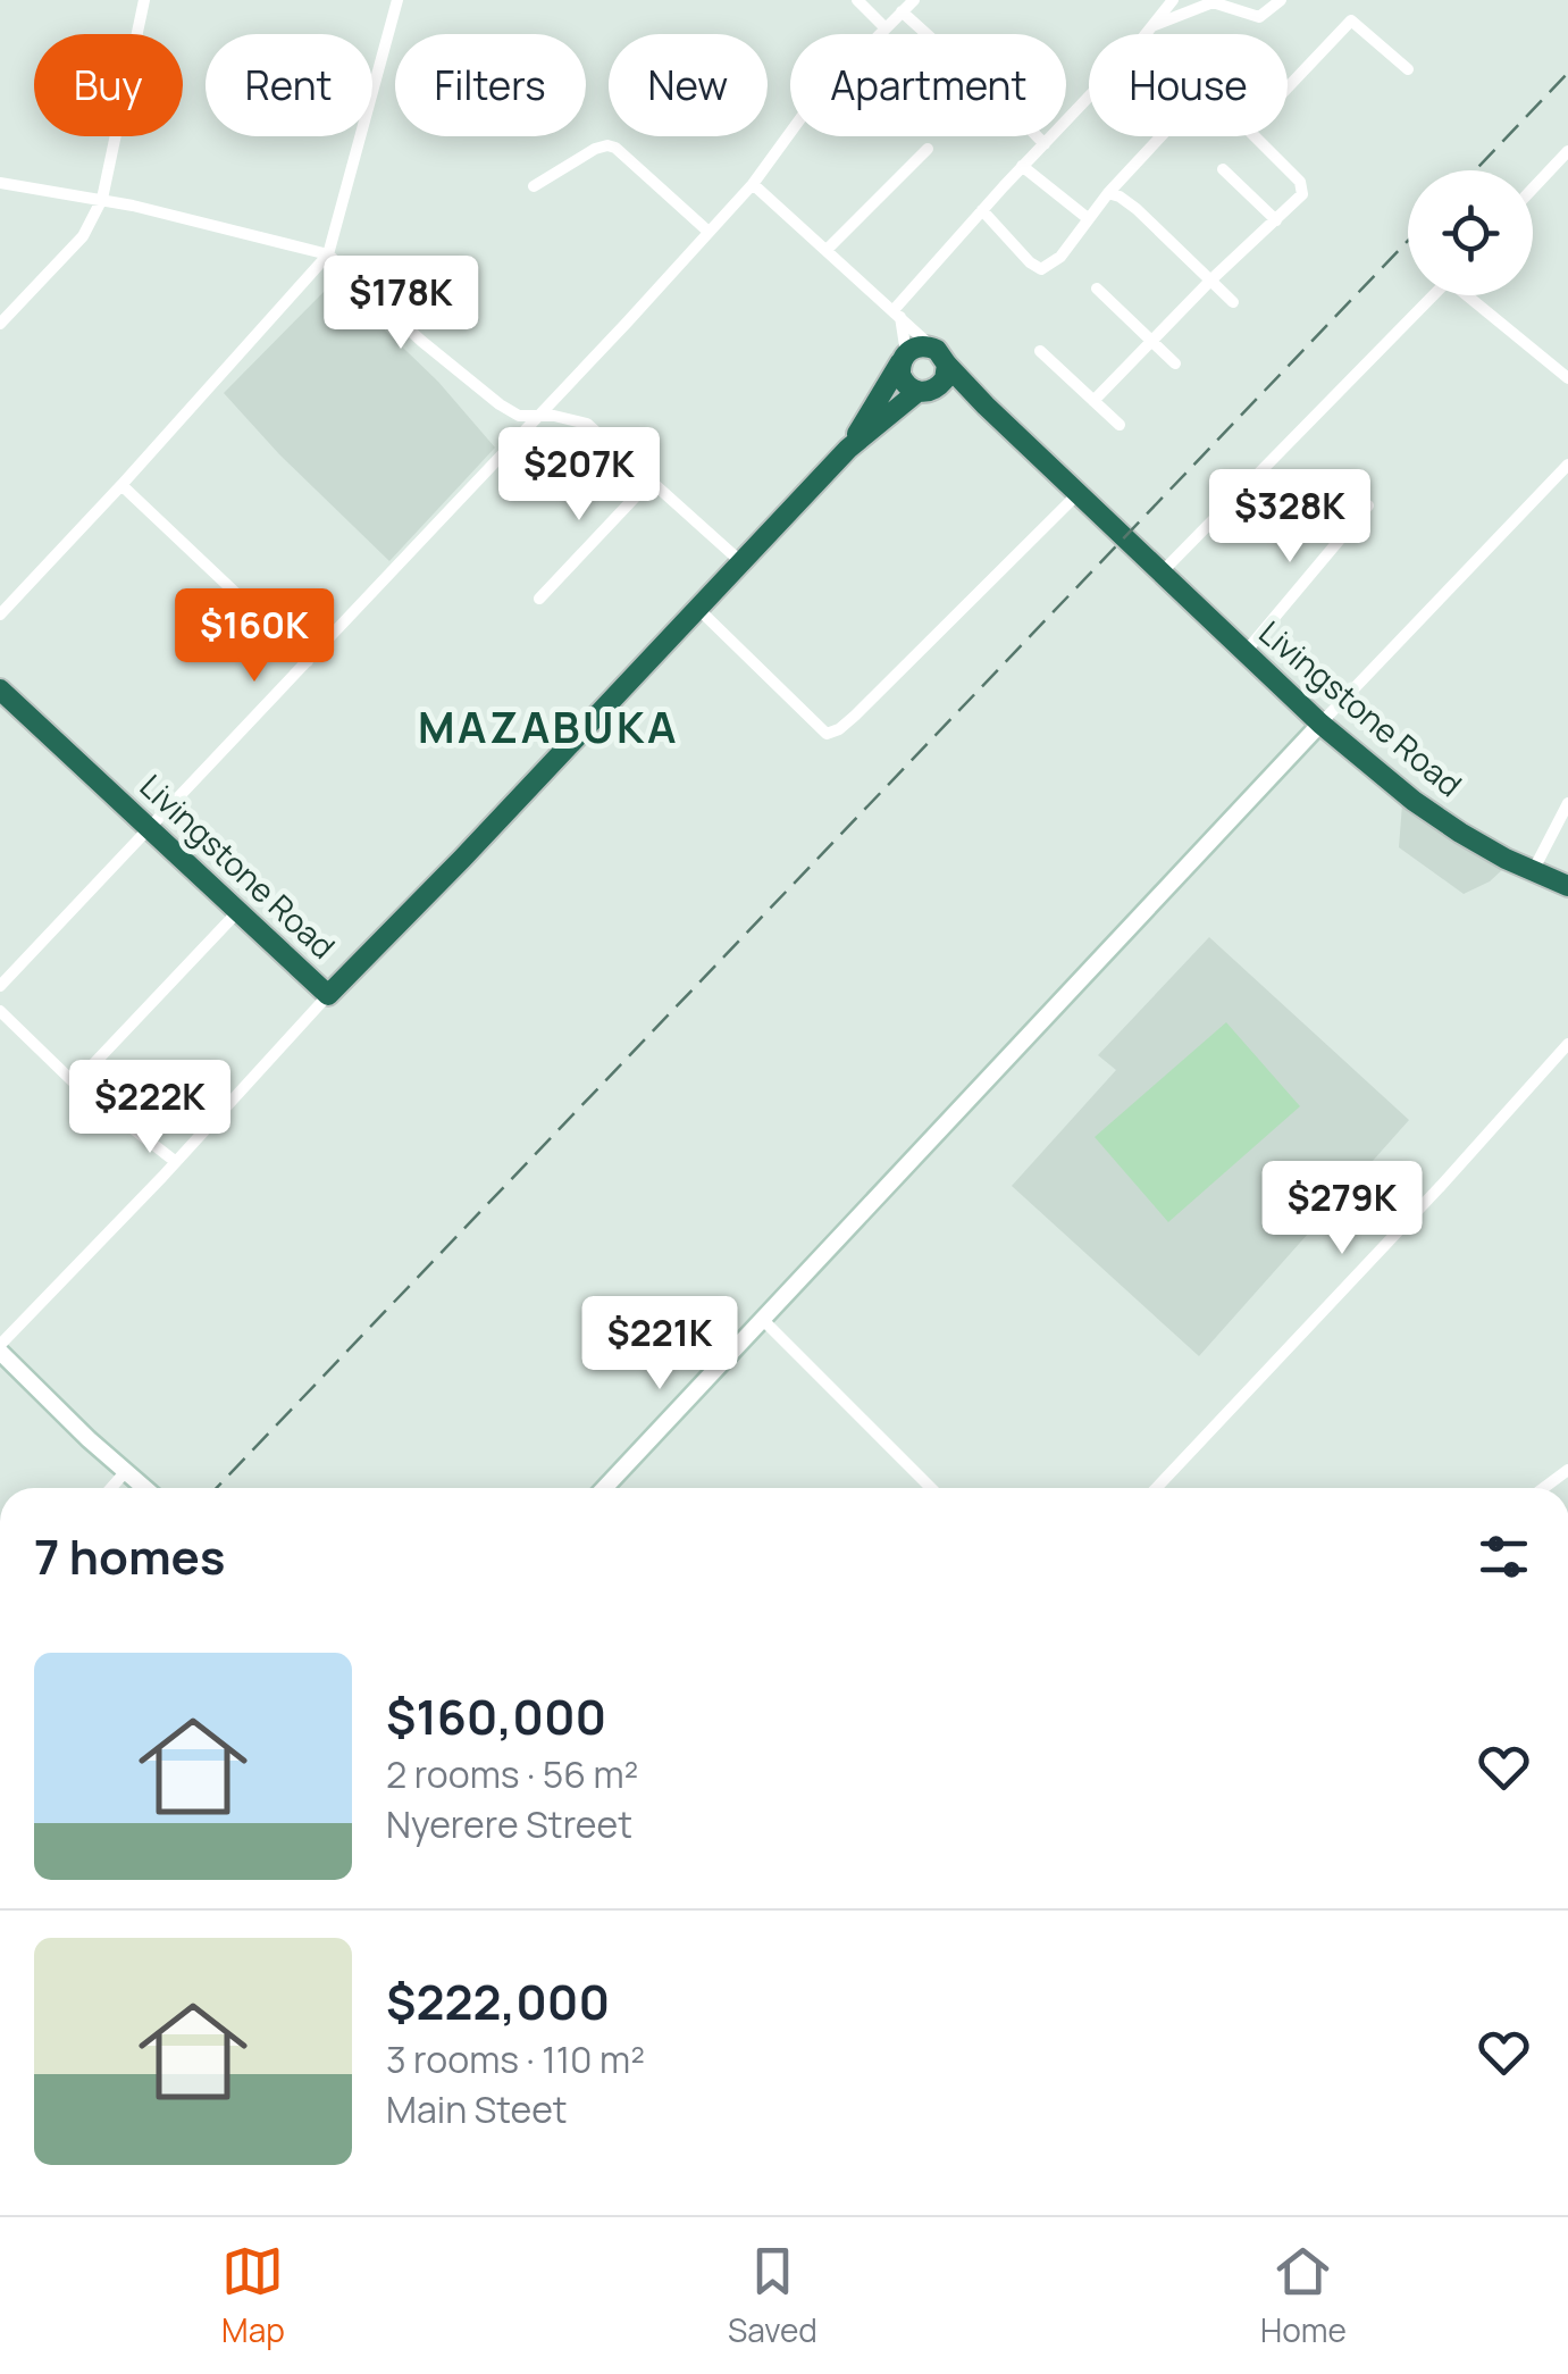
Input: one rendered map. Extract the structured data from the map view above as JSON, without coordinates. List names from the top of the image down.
{
  "streets": {
    "highway": ["Livingstone Road"]
  },
  "districts": ["MAZABUKA"],
  "page": {
    "chip": [
      "Buy",
      "Rent",
      "Filters",
      "New",
      "Apartment",
      "House"
    ],
    "price": [
      "$178K",
      "$207K",
      "$328K",
      "$160K",
      "$222K",
      "$279K",
      "$221K"
    ],
    "heading": "7 homes",
    "list": [
      {
        "name": "$160,000",
        "note": "2 rooms · 56 m² · Nyerere Street"
      },
      {
        "name": "$222,000",
        "note": "3 rooms · 110 m² · Main Steet"
      }
    ],
    "tabs": ["Map", "Saved", "Home"]
  }
}
